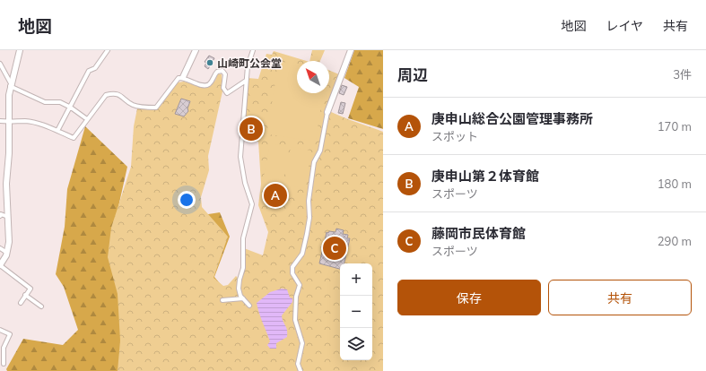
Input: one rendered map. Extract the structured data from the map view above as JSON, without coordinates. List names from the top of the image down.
{
  "places": ["山崎町公会堂"],
  "north": "top left",
  "page": {
    "header": "地図",
    "nav": ["地図", "レイヤ", "共有"],
    "heading": ["周辺", "3件"],
    "list": [
      {
        "mark": "A",
        "name": "庚申山総合公園管理事務所",
        "note": "スポット",
        "value": "170 m"
      },
      {
        "mark": "B",
        "name": "庚申山第２体育館",
        "note": "スポーツ",
        "value": "180 m"
      },
      {
        "mark": "C",
        "name": "藤岡市民体育館",
        "note": "スポーツ",
        "value": "290 m"
      }
    ],
    "pins": ["B", "A", "C"],
    "map_buttons": ["+", "−"],
    "buttons": ["保存", "共有"]
  }
}
